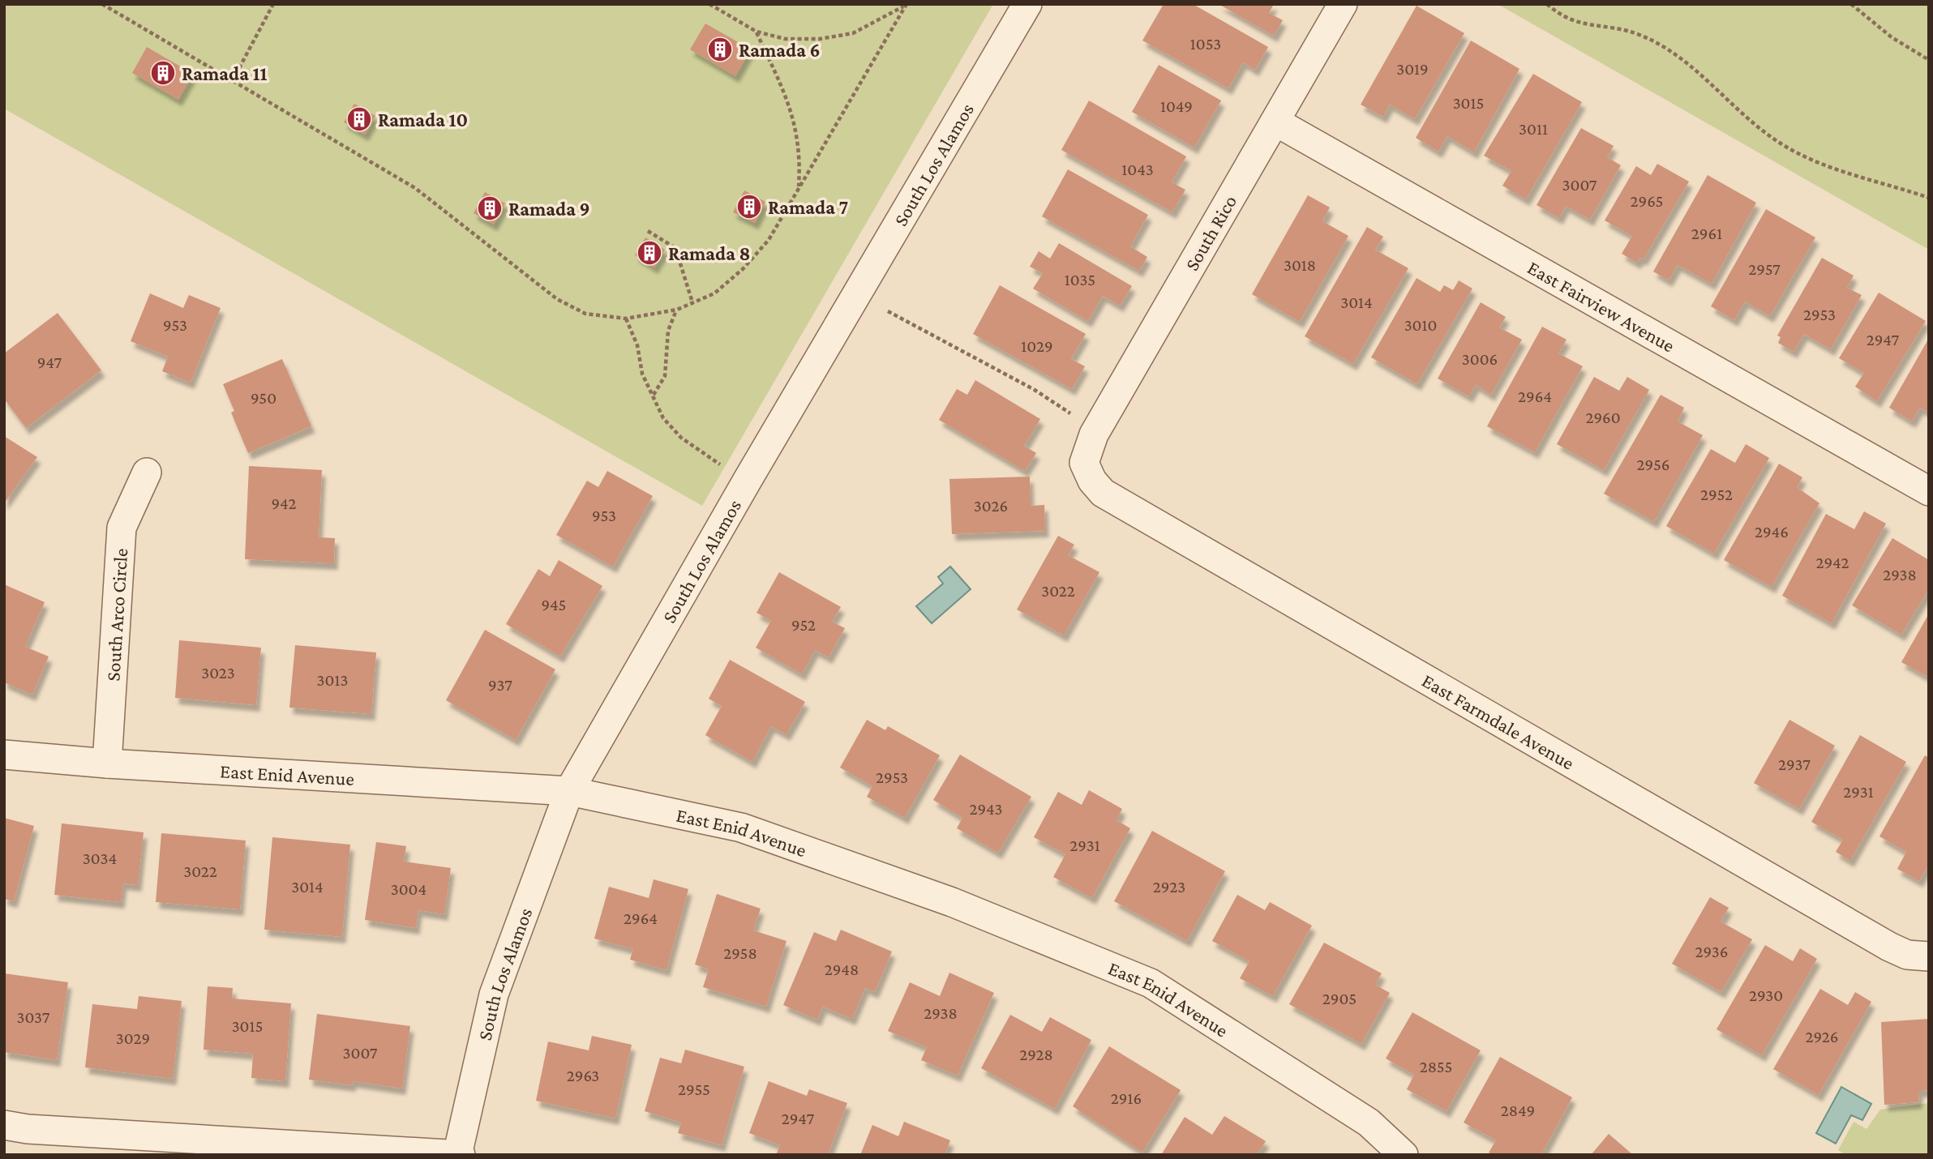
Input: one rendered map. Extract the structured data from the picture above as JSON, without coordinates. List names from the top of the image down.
{
  "streets": {
    "street": [
      "South Los Alamos",
      "South Rico",
      "East Fairview Avenue",
      "South Arco Circle",
      "East Farmdale Avenue",
      "East Enid Avenue"
    ]
  },
  "crossings": [
    ["South Los Alamos", "East Enid Avenue"],
    ["South Rico", "East Fairview Avenue"],
    ["South Rico", "East Farmdale Avenue"],
    ["South Arco Circle", "East Enid Avenue"]
  ],
  "places": {
    "building": [
      "Ramada 6",
      "Ramada 11",
      "Ramada 10",
      "Ramada 7",
      "Ramada 9",
      "Ramada 8"
    ]
  },
  "house_numbers": [
    "1053",
    "3019",
    "3015",
    "1049",
    "3011",
    "1043",
    "3007",
    "2965",
    "2961",
    "3018",
    "2957",
    "1035",
    "3014",
    "2953",
    "953",
    "3010",
    "2947",
    "1029",
    "3006",
    "947",
    "2964",
    "950",
    "2960",
    "2956",
    "2952",
    "942",
    "3026",
    "953",
    "2946",
    "2942",
    "2938",
    "3022",
    "945",
    "952",
    "3023",
    "3013",
    "937",
    "2937",
    "2953",
    "2931",
    "2943",
    "2931",
    "3034",
    "3022",
    "3014",
    "2923",
    "3004",
    "2964",
    "2936",
    "2958",
    "2948",
    "2930",
    "2905",
    "2938",
    "3037",
    "3015",
    "2926",
    "3029",
    "3007",
    "2928",
    "2855",
    "2963",
    "2955",
    "2916",
    "2849",
    "2947"
  ]
}
